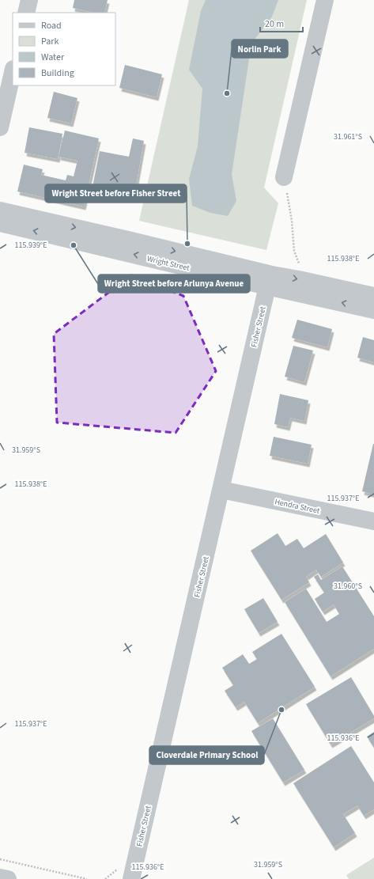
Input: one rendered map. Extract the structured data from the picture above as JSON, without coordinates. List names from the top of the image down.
{
  "streets": {
    "street": ["Wright Street", "Fisher Street", "Hendra Street"]
  },
  "crossings": [
    ["Wright Street", "Fisher Street"],
    ["Fisher Street", "Hendra Street"]
  ],
  "places": [
    "Norlin Park",
    "Wright Street before Fisher Street",
    "Wright Street before Arlunya Avenue",
    "Cloverdale Primary School"
  ],
  "legend": [
    "Road",
    "Park",
    "Water",
    "Building"
  ],
  "scale_bar": "20 m",
  "coordinates": [
    "31.961°S",
    "115.939°E",
    "115.938°E",
    "31.959°S",
    "115.937°E",
    "31.960°S",
    "115.936°E"
  ]
}
